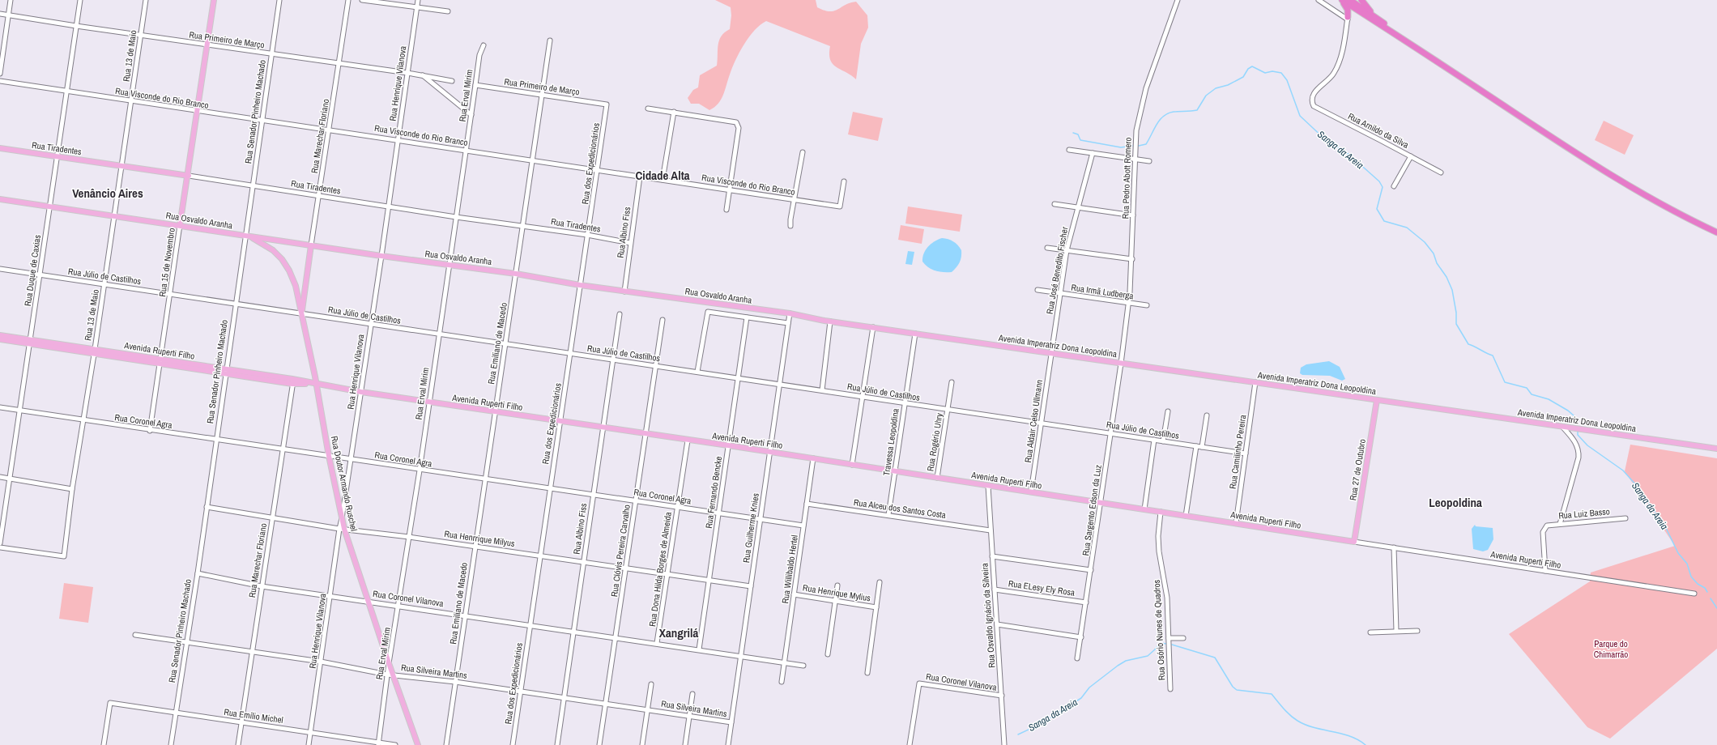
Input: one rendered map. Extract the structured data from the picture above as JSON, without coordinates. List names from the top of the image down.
{
  "streets": {
    "main road": [
      "Rua Marechar Floriano",
      "Rua Tiradentes",
      "Rua Osvaldo Aranha",
      "Rua 15 de Novembro",
      "Avenida Imperatriz Dona Leopoldina",
      "Avenida Ruperti Filho",
      "Rua 27 de Outubro",
      "Rua Doutor Armando Ruschel"
    ],
    "street": [
      "Rua Primeiro de Março",
      "Rua 13 de Maio",
      "Rua Henrique Vilanova",
      "Rua Erval Mirim",
      "Rua Visconde do Rio Branco",
      "Rua Senador Pinheiro Machado",
      "Rua Arnildo da Silva",
      "Rua dos Expedicionários",
      "Rua Pedro Abott Romero",
      "Rua Albino Fiss",
      "Rua Duque de Caxias",
      "Rua José Benedito Fischer",
      "Rua Júlio de Castilhos",
      "Rua Irmã Ludberga",
      "Rua Emiliano de Macedo",
      "Rua Coronel Agra",
      "Rua Aldair Celso Ullmann",
      "Travessa Leopoldina",
      "Rua Rogério Uhry",
      "Rua Camilinho Pereira",
      "Rua Fernando Bencke",
      "Rua Alceu dos Santos Costa",
      "Rua Sargento Edson da Luz",
      "Rua Luiz Basso",
      "Rua Guilherme Knies",
      "Rua Henrrique Milyus",
      "Rua Clóvis Pereira Carvalho",
      "Rua Dona Hilda Borges de Almeida",
      "Rua Willibaldo Hertel",
      "Rua ELesy Ely Rosa",
      "Rua Henrique Mylius",
      "Rua Coronel Vilanova",
      "Rua Osvaldo Ignácio da Silveira",
      "Rua Osório Nunes de Quadros",
      "Rua Silveira Martins",
      "Rua Emílio Michel"
    ]
  },
  "crossings": [
    ["Rua Primeiro de Março", "Rua 13 de Maio"],
    ["Rua Primeiro de Março", "Rua Henrique Vilanova"],
    ["Rua Primeiro de Março", "Rua Erval Mirim"],
    ["Rua Primeiro de Março", "Rua Senador Pinheiro Machado"],
    ["Rua Primeiro de Março", "Rua Marechar Floriano"],
    ["Rua Primeiro de Março", "Rua dos Expedicionários"],
    ["Rua Primeiro de Março", "Rua 15 de Novembro"],
    ["Rua Primeiro de Março", "Rua Duque de Caxias"],
    ["Rua Primeiro de Março", "Rua Emiliano de Macedo"],
    ["Rua 13 de Maio", "Rua Visconde do Rio Branco"],
    ["Rua 13 de Maio", "Rua Tiradentes"],
    ["Rua 13 de Maio", "Rua Osvaldo Aranha"],
    ["Rua 13 de Maio", "Rua Júlio de Castilhos"],
    ["Rua 13 de Maio", "Avenida Ruperti Filho"],
    ["Rua 13 de Maio", "Rua Coronel Agra"],
    ["Rua Henrique Vilanova", "Rua Visconde do Rio Branco"],
    ["Rua Henrique Vilanova", "Rua Tiradentes"],
    ["Rua Henrique Vilanova", "Rua Osvaldo Aranha"],
    ["Rua Henrique Vilanova", "Rua Júlio de Castilhos"],
    ["Rua Henrique Vilanova", "Avenida Ruperti Filho"],
    ["Rua Henrique Vilanova", "Rua Coronel Agra"],
    ["Rua Henrique Vilanova", "Rua Doutor Armando Ruschel"],
    ["Rua Henrique Vilanova", "Rua Henrrique Milyus"],
    ["Rua Henrique Vilanova", "Rua Coronel Vilanova"],
    ["Rua Henrique Vilanova", "Rua Silveira Martins"],
    ["Rua Henrique Vilanova", "Rua Emílio Michel"],
    ["Rua Erval Mirim", "Rua Visconde do Rio Branco"],
    ["Rua Erval Mirim", "Rua Tiradentes"],
    ["Rua Erval Mirim", "Rua Osvaldo Aranha"],
    ["Rua Erval Mirim", "Rua Júlio de Castilhos"],
    ["Rua Erval Mirim", "Avenida Ruperti Filho"],
    ["Rua Erval Mirim", "Rua Coronel Agra"],
    ["Rua Erval Mirim", "Rua Doutor Armando Ruschel"],
    ["Rua Erval Mirim", "Rua Henrrique Milyus"],
    ["Rua Erval Mirim", "Rua Coronel Vilanova"],
    ["Rua Erval Mirim", "Rua Silveira Martins"],
    ["Rua Erval Mirim", "Rua Emílio Michel"],
    ["Rua Visconde do Rio Branco", "Rua Senador Pinheiro Machado"],
    ["Rua Visconde do Rio Branco", "Rua Marechar Floriano"],
    ["Rua Visconde do Rio Branco", "Rua dos Expedicionários"],
    ["Rua Visconde do Rio Branco", "Rua Albino Fiss"],
    ["Rua Visconde do Rio Branco", "Rua 15 de Novembro"],
    ["Rua Visconde do Rio Branco", "Rua Duque de Caxias"],
    ["Rua Visconde do Rio Branco", "Rua Emiliano de Macedo"],
    ["Rua Senador Pinheiro Machado", "Rua Tiradentes"],
    ["Rua Senador Pinheiro Machado", "Rua Osvaldo Aranha"],
    ["Rua Senador Pinheiro Machado", "Rua Júlio de Castilhos"],
    ["Rua Senador Pinheiro Machado", "Avenida Ruperti Filho"],
    ["Rua Senador Pinheiro Machado", "Rua Coronel Agra"],
    ["Rua Senador Pinheiro Machado", "Rua Doutor Armando Ruschel"],
    ["Rua Senador Pinheiro Machado", "Rua Henrrique Milyus"],
    ["Rua Senador Pinheiro Machado", "Rua Coronel Vilanova"],
    ["Rua Senador Pinheiro Machado", "Rua Silveira Martins"],
    ["Rua Senador Pinheiro Machado", "Rua Emílio Michel"],
    ["Rua Marechar Floriano", "Rua Tiradentes"],
    ["Rua Marechar Floriano", "Rua Osvaldo Aranha"],
    ["Rua Marechar Floriano", "Rua Júlio de Castilhos"],
    ["Rua Marechar Floriano", "Avenida Ruperti Filho"],
    ["Rua Marechar Floriano", "Rua Coronel Agra"],
    ["Rua Marechar Floriano", "Rua Doutor Armando Ruschel"],
    ["Rua Marechar Floriano", "Rua Henrrique Milyus"],
    ["Rua Marechar Floriano", "Rua Coronel Vilanova"],
    ["Rua Marechar Floriano", "Rua Silveira Martins"],
    ["Rua Marechar Floriano", "Rua Emílio Michel"],
    ["Rua Tiradentes", "Rua dos Expedicionários"],
    ["Rua Tiradentes", "Rua Albino Fiss"],
    ["Rua Tiradentes", "Rua 15 de Novembro"],
    ["Rua Tiradentes", "Rua Duque de Caxias"],
    ["Rua Tiradentes", "Rua Emiliano de Macedo"],
    ["Rua dos Expedicionários", "Rua Osvaldo Aranha"],
    ["Rua dos Expedicionários", "Rua Júlio de Castilhos"],
    ["Rua dos Expedicionários", "Avenida Ruperti Filho"],
    ["Rua dos Expedicionários", "Rua Coronel Agra"],
    ["Rua dos Expedicionários", "Rua Henrrique Milyus"],
    ["Rua dos Expedicionários", "Rua Coronel Vilanova"],
    ["Rua dos Expedicionários", "Rua Silveira Martins"],
    ["Rua Pedro Abott Romero", "Rua Irmã Ludberga"],
    ["Rua Pedro Abott Romero", "Avenida Imperatriz Dona Leopoldina"],
    ["Rua Pedro Abott Romero", "Rua Sargento Edson da Luz"],
    ["Rua Osvaldo Aranha", "Rua Albino Fiss"],
    ["Rua Osvaldo Aranha", "Rua 15 de Novembro"],
    ["Rua Osvaldo Aranha", "Rua Duque de Caxias"],
    ["Rua Osvaldo Aranha", "Rua Emiliano de Macedo"],
    ["Rua Osvaldo Aranha", "Avenida Imperatriz Dona Leopoldina"],
    ["Rua Osvaldo Aranha", "Travessa Leopoldina"],
    ["Rua Osvaldo Aranha", "Rua Doutor Armando Ruschel"],
    ["Rua Osvaldo Aranha", "Rua Guilherme Knies"],
    ["Rua Albino Fiss", "Rua Júlio de Castilhos"],
    ["Rua Albino Fiss", "Avenida Ruperti Filho"],
    ["Rua Albino Fiss", "Rua Coronel Agra"],
    ["Rua Albino Fiss", "Rua Henrrique Milyus"],
    ["Rua Albino Fiss", "Rua Coronel Vilanova"],
    ["Rua Albino Fiss", "Rua Silveira Martins"],
    ["Rua 15 de Novembro", "Rua Júlio de Castilhos"],
    ["Rua 15 de Novembro", "Avenida Ruperti Filho"],
    ["Rua 15 de Novembro", "Rua Coronel Agra"],
    ["Rua Duque de Caxias", "Rua Júlio de Castilhos"],
    ["Rua Duque de Caxias", "Avenida Ruperti Filho"],
    ["Rua Duque de Caxias", "Rua Coronel Agra"],
    ["Rua José Benedito Fischer", "Rua Irmã Ludberga"],
    ["Rua José Benedito Fischer", "Avenida Imperatriz Dona Leopoldina"],
    ["Rua José Benedito Fischer", "Rua Aldair Celso Ullmann"],
    ["Rua Júlio de Castilhos", "Rua Emiliano de Macedo"],
    ["Rua Júlio de Castilhos", "Rua Aldair Celso Ullmann"],
    ["Rua Júlio de Castilhos", "Travessa Leopoldina"],
    ["Rua Júlio de Castilhos", "Rua Rogério Uhry"],
    ["Rua Júlio de Castilhos", "Rua Camilinho Pereira"],
    ["Rua Júlio de Castilhos", "Rua Doutor Armando Ruschel"],
    ["Rua Júlio de Castilhos", "Rua Fernando Bencke"],
    ["Rua Júlio de Castilhos", "Rua Sargento Edson da Luz"],
    ["Rua Júlio de Castilhos", "Rua Guilherme Knies"],
    ["Rua Júlio de Castilhos", "Rua Clóvis Pereira Carvalho"],
    ["Rua Emiliano de Macedo", "Avenida Ruperti Filho"],
    ["Rua Emiliano de Macedo", "Rua Coronel Agra"],
    ["Rua Emiliano de Macedo", "Rua Henrrique Milyus"],
    ["Rua Emiliano de Macedo", "Rua Coronel Vilanova"],
    ["Rua Emiliano de Macedo", "Rua Silveira Martins"],
    ["Avenida Imperatriz Dona Leopoldina", "Rua Aldair Celso Ullmann"],
    ["Avenida Imperatriz Dona Leopoldina", "Travessa Leopoldina"],
    ["Avenida Imperatriz Dona Leopoldina", "Rua Camilinho Pereira"],
    ["Avenida Imperatriz Dona Leopoldina", "Rua 27 de Outubro"],
    ["Avenida Imperatriz Dona Leopoldina", "Rua Sargento Edson da Luz"],
    ["Avenida Ruperti Filho", "Rua Aldair Celso Ullmann"],
    ["Avenida Ruperti Filho", "Travessa Leopoldina"],
    ["Avenida Ruperti Filho", "Rua Rogério Uhry"],
    ["Avenida Ruperti Filho", "Rua Camilinho Pereira"],
    ["Avenida Ruperti Filho", "Rua 27 de Outubro"],
    ["Avenida Ruperti Filho", "Rua Doutor Armando Ruschel"],
    ["Avenida Ruperti Filho", "Rua Fernando Bencke"],
    ["Avenida Ruperti Filho", "Rua Sargento Edson da Luz"],
    ["Avenida Ruperti Filho", "Rua Luiz Basso"],
    ["Avenida Ruperti Filho", "Rua Guilherme Knies"],
    ["Avenida Ruperti Filho", "Rua Clóvis Pereira Carvalho"],
    ["Avenida Ruperti Filho", "Rua Dona Hilda Borges de Almeida"],
    ["Avenida Ruperti Filho", "Rua Willibaldo Hertel"],
    ["Avenida Ruperti Filho", "Rua Osvaldo Ignácio da Silveira"],
    ["Avenida Ruperti Filho", "Rua Osório Nunes de Quadros"],
    ["Rua Coronel Agra", "Rua Doutor Armando Ruschel"],
    ["Rua Coronel Agra", "Rua Fernando Bencke"],
    ["Rua Coronel Agra", "Rua Guilherme Knies"],
    ["Rua Coronel Agra", "Rua Clóvis Pereira Carvalho"],
    ["Rua Coronel Agra", "Rua Dona Hilda Borges de Almeida"],
    ["Rua Coronel Agra", "Rua Willibaldo Hertel"],
    ["Travessa Leopoldina", "Rua Alceu dos Santos Costa"],
    ["Rua Doutor Armando Ruschel", "Rua Henrrique Milyus"],
    ["Rua Doutor Armando Ruschel", "Rua Coronel Vilanova"],
    ["Rua Doutor Armando Ruschel", "Rua Silveira Martins"],
    ["Rua Fernando Bencke", "Rua Henrrique Milyus"],
    ["Rua Fernando Bencke", "Rua Coronel Vilanova"],
    ["Rua Alceu dos Santos Costa", "Rua Willibaldo Hertel"],
    ["Rua Alceu dos Santos Costa", "Rua Osvaldo Ignácio da Silveira"],
    ["Rua Sargento Edson da Luz", "Rua ELesy Ely Rosa"],
    ["Rua Guilherme Knies", "Rua Henrrique Milyus"],
    ["Rua Guilherme Knies", "Rua Coronel Vilanova"],
    ["Rua Guilherme Knies", "Rua Silveira Martins"],
    ["Rua Henrrique Milyus", "Rua Clóvis Pereira Carvalho"],
    ["Rua Henrrique Milyus", "Rua Dona Hilda Borges de Almeida"],
    ["Rua Clóvis Pereira Carvalho", "Rua Coronel Vilanova"],
    ["Rua Clóvis Pereira Carvalho", "Rua Silveira Martins"],
    ["Rua Dona Hilda Borges de Almeida", "Rua Coronel Vilanova"],
    ["Rua Willibaldo Hertel", "Rua Henrique Mylius"],
    ["Rua ELesy Ely Rosa", "Rua Osvaldo Ignácio da Silveira"],
    ["Rua Coronel Vilanova", "Rua Osvaldo Ignácio da Silveira"]
  ],
  "districts": [
    "Cidade Alta",
    "Venâncio Aires",
    "Leopoldina",
    "Xangrilá"
  ],
  "water": ["Sanga da Areia"],
  "parks": ["Parque do Chimarrão"]
}
